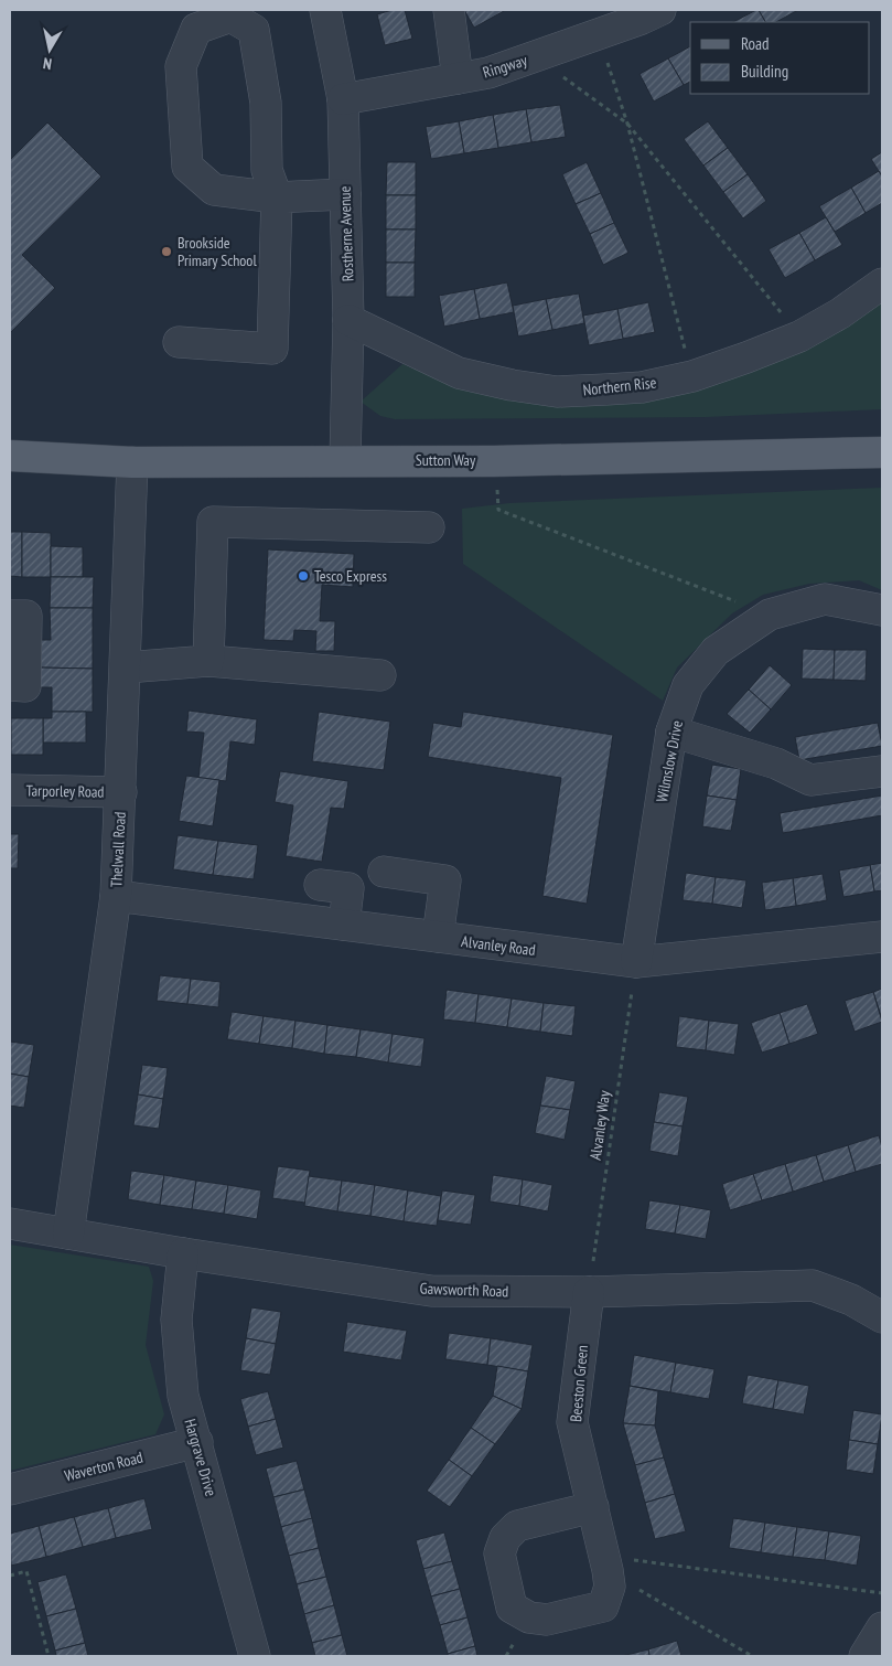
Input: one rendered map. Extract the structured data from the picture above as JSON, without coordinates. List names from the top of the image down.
{
  "streets": {
    "main road": ["Sutton Way"],
    "street": [
      "Ringway",
      "Rostherne Avenue",
      "Northern Rise",
      "Wilmslow Drive",
      "Tarporley Road",
      "Thelwall Road",
      "Alvanley Road",
      "Gawsworth Road",
      "Beeston Green",
      "Hargrave Drive",
      "Waverton Road"
    ],
    "path": ["Alvanley Way"]
  },
  "crossings": [
    ["Ringway", "Rostherne Avenue"],
    ["Rostherne Avenue", "Northern Rise"],
    ["Rostherne Avenue", "Sutton Way"],
    ["Sutton Way", "Thelwall Road"],
    ["Wilmslow Drive", "Alvanley Road"],
    ["Wilmslow Drive", "Alvanley Way"],
    ["Tarporley Road", "Thelwall Road"],
    ["Thelwall Road", "Alvanley Road"],
    ["Thelwall Road", "Gawsworth Road"],
    ["Alvanley Road", "Alvanley Way"],
    ["Alvanley Way", "Gawsworth Road"],
    ["Alvanley Way", "Beeston Green"],
    ["Gawsworth Road", "Beeston Green"],
    ["Gawsworth Road", "Hargrave Drive"],
    ["Hargrave Drive", "Waverton Road"]
  ],
  "places": ["Brookside Primary School", "Tesco Express"],
  "legend": ["Road", "Building"],
  "north": "bottom"
}
